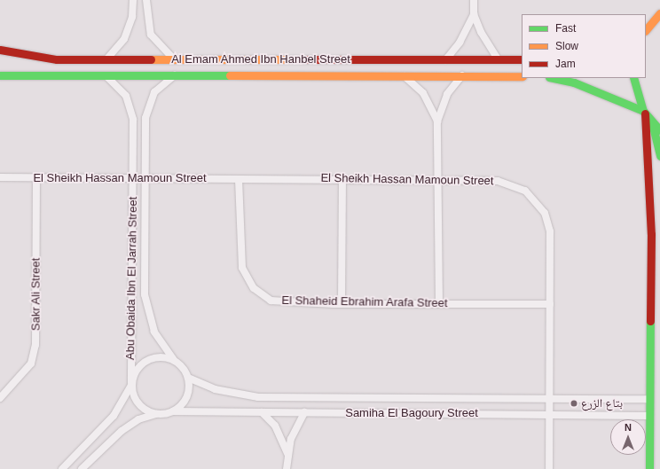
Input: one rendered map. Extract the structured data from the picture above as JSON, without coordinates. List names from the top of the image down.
{
  "streets": {
    "street": [
      "Al Emam Ahmed Ibn Hanbel Street",
      "El Sheikh Hassan Mamoun Street",
      "Abu Obaida Ibn El Jarrah Street",
      "Sakr Ali Street",
      "El Shaheid Ebrahim Arafa Street",
      "Samiha El Bagoury Street"
    ]
  },
  "crossings": [
    ["Al Emam Ahmed Ibn Hanbel Street", "Abu Obaida Ibn El Jarrah Street"],
    ["El Sheikh Hassan Mamoun Street", "Abu Obaida Ibn El Jarrah Street"],
    ["El Sheikh Hassan Mamoun Street", "Sakr Ali Street"],
    ["El Sheikh Hassan Mamoun Street", "El Shaheid Ebrahim Arafa Street"],
    ["El Sheikh Hassan Mamoun Street", "Samiha El Bagoury Street"],
    ["Abu Obaida Ibn El Jarrah Street", "Samiha El Bagoury Street"]
  ],
  "places": ["بتاع الزرع"],
  "legend": ["Fast", "Slow", "Jam"],
  "north": "top"
}
